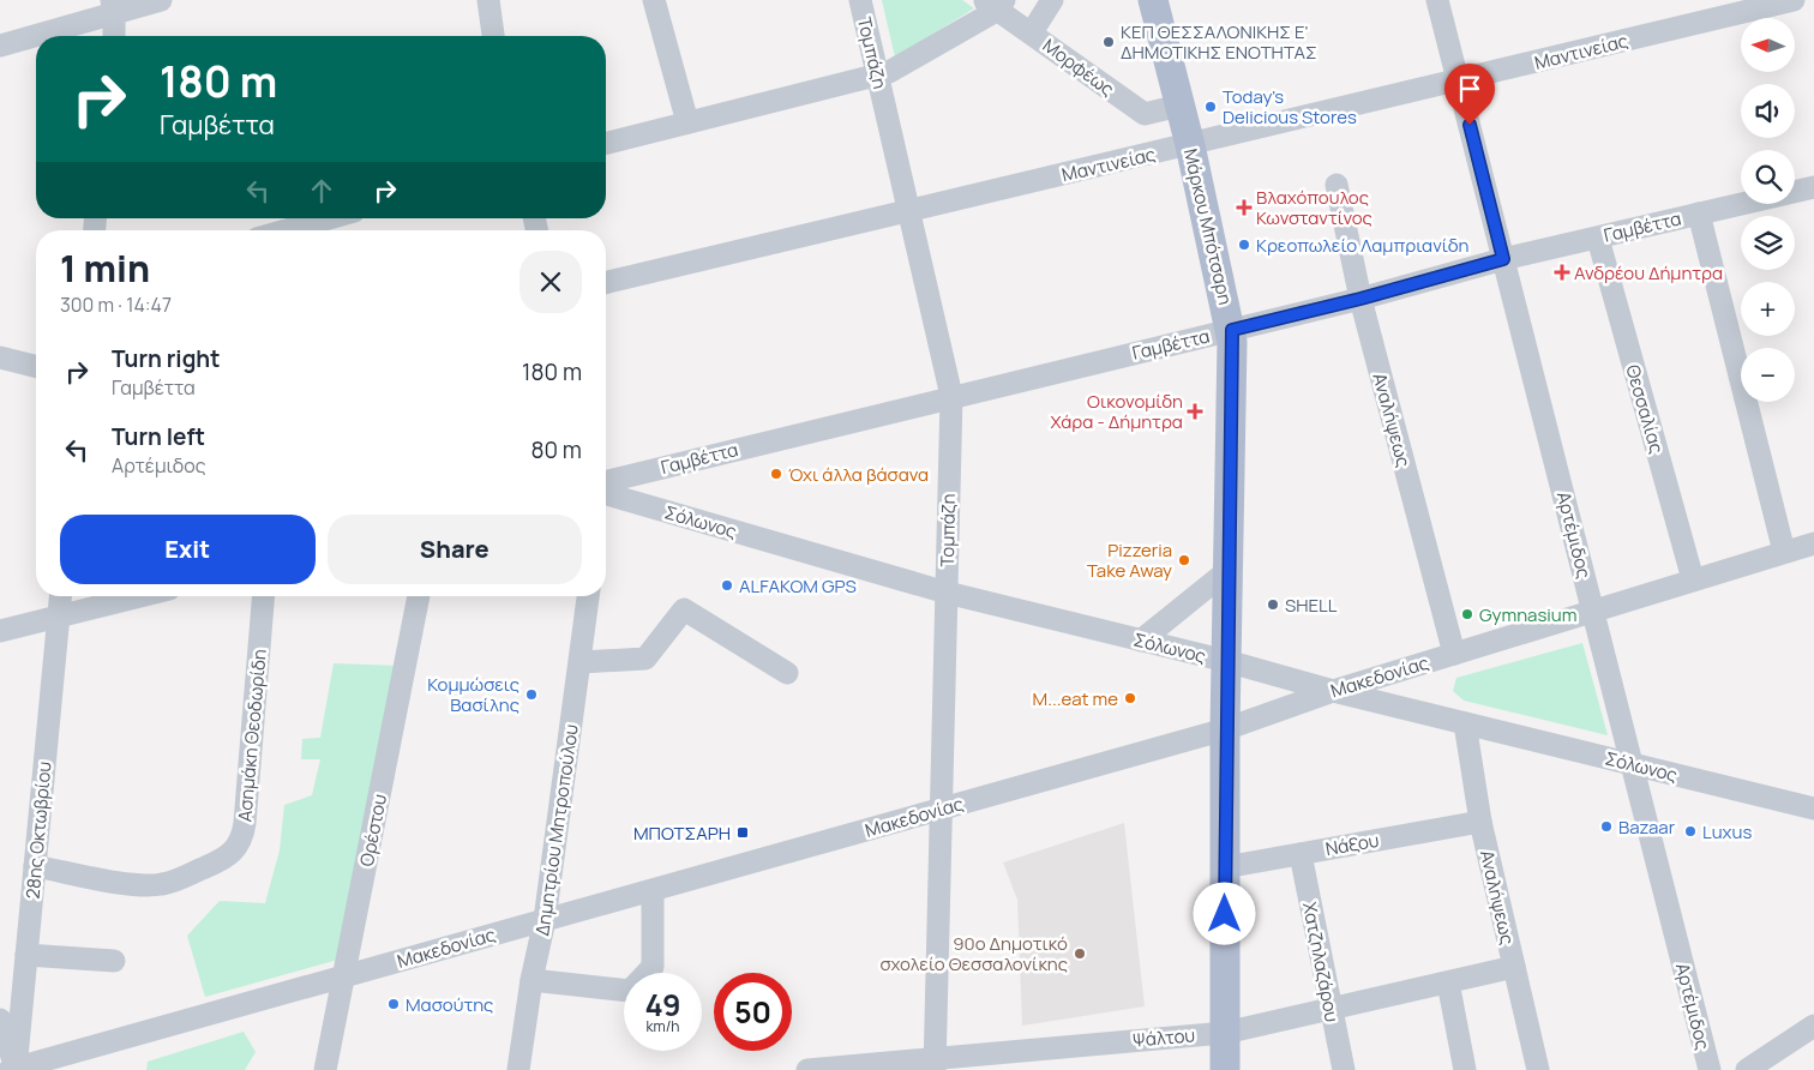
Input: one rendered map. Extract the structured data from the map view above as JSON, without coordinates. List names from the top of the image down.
{
  "streets": {
    "main road": ["Μάρκου Μπότσαρη"],
    "street": [
      "Μαντινείας",
      "Τομπάζη",
      "Μορφέως",
      "Γαμβέττα",
      "Θεσσαλίας",
      "Αναλήψεως",
      "Σόλωνος",
      "Αρτέμιδος",
      "Μακεδονίας",
      "Ασημάκη Θεοδωρίδη",
      "28ης Οκτωβρίου",
      "Ορέστου",
      "Δημητρίου Μητροπούλου",
      "Νάξου",
      "Χατζηλαζάρου",
      "Ψάλτου"
    ]
  },
  "crossings": [
    ["Μαντινείας", "Τομπάζη"],
    ["Μαντινείας", "Μάρκου Μπότσαρη"],
    ["Μαντινείας", "Αρτέμιδος"],
    ["Τομπάζη", "Γαμβέττα"],
    ["Τομπάζη", "Σόλωνος"],
    ["Τομπάζη", "Μακεδονίας"],
    ["Τομπάζη", "Ψάλτου"],
    ["Μορφέως", "Μάρκου Μπότσαρη"],
    ["Μάρκου Μπότσαρη", "Γαμβέττα"],
    ["Μάρκου Μπότσαρη", "Σόλωνος"],
    ["Μάρκου Μπότσαρη", "Μακεδονίας"],
    ["Μάρκου Μπότσαρη", "Νάξου"],
    ["Μάρκου Μπότσαρη", "Ψάλτου"],
    ["Γαμβέττα", "Θεσσαλίας"],
    ["Γαμβέττα", "Αναλήψεως"],
    ["Γαμβέττα", "Αρτέμιδος"],
    ["Θεσσαλίας", "Μακεδονίας"],
    ["Αναλήψεως", "Σόλωνος"],
    ["Αναλήψεως", "Μακεδονίας"],
    ["Αναλήψεως", "Νάξου"],
    ["Αναλήψεως", "Ψάλτου"],
    ["Σόλωνος", "Αρτέμιδος"],
    ["Σόλωνος", "Μακεδονίας"],
    ["Αρτέμιδος", "Μακεδονίας"],
    ["Μακεδονίας", "28ης Οκτωβρίου"],
    ["Μακεδονίας", "Ορέστου"],
    ["Μακεδονίας", "Δημητρίου Μητροπούλου"],
    ["Ασημάκη Θεοδωρίδη", "28ης Οκτωβρίου"],
    ["Νάξου", "Χατζηλαζάρου"],
    ["Χατζηλαζάρου", "Ψάλτου"]
  ],
  "places": {
    "other": [
      "ΚΕΠ ΘΕΣΣΑΛΟΝΙΚΗΣ Ε' ΔΗΜΟΤΙΚΗΣ ΕΝΟΤΗΤΑΣ",
      "Today's Delicious Stores",
      "Κρεοπωλείο Λαμπριανίδη",
      "Όχι άλλα βάσανα",
      "Pizzeria Take Away",
      "ALFAKOM GPS",
      "SHELL",
      "Gymnasium",
      "Κομμώσεις Βασίλης",
      "M...eat me",
      "Bazaar",
      "Luxus",
      "90ο Δημοτικό σχολείο Θεσσαλονίκης",
      "Μασούτης"
    ],
    "health": ["Βλαχόπουλος Κωνσταντίνος", "Ανδρέου Δήμητρα", "Οικονομίδη Χάρα - Δήμητρα"],
    "transit": ["ΜΠΟΤΣΑΡΗ"]
  },
  "north": "left",
  "page": {
    "map_buttons": ["+", "−"],
    "turn": ["180 m", "Γαμβέττα"],
    "heading": ["1 min", "300 m · 14:47"],
    "list": [
      {
        "name": "Turn right",
        "note": "Γαμβέττα",
        "value": "180 m"
      },
      {
        "name": "Turn left",
        "note": "Αρτέμιδος",
        "value": "80 m"
      }
    ],
    "buttons": ["Exit", "Share"],
    "speed": "49 km/h",
    "limit": "50"
  }
}
